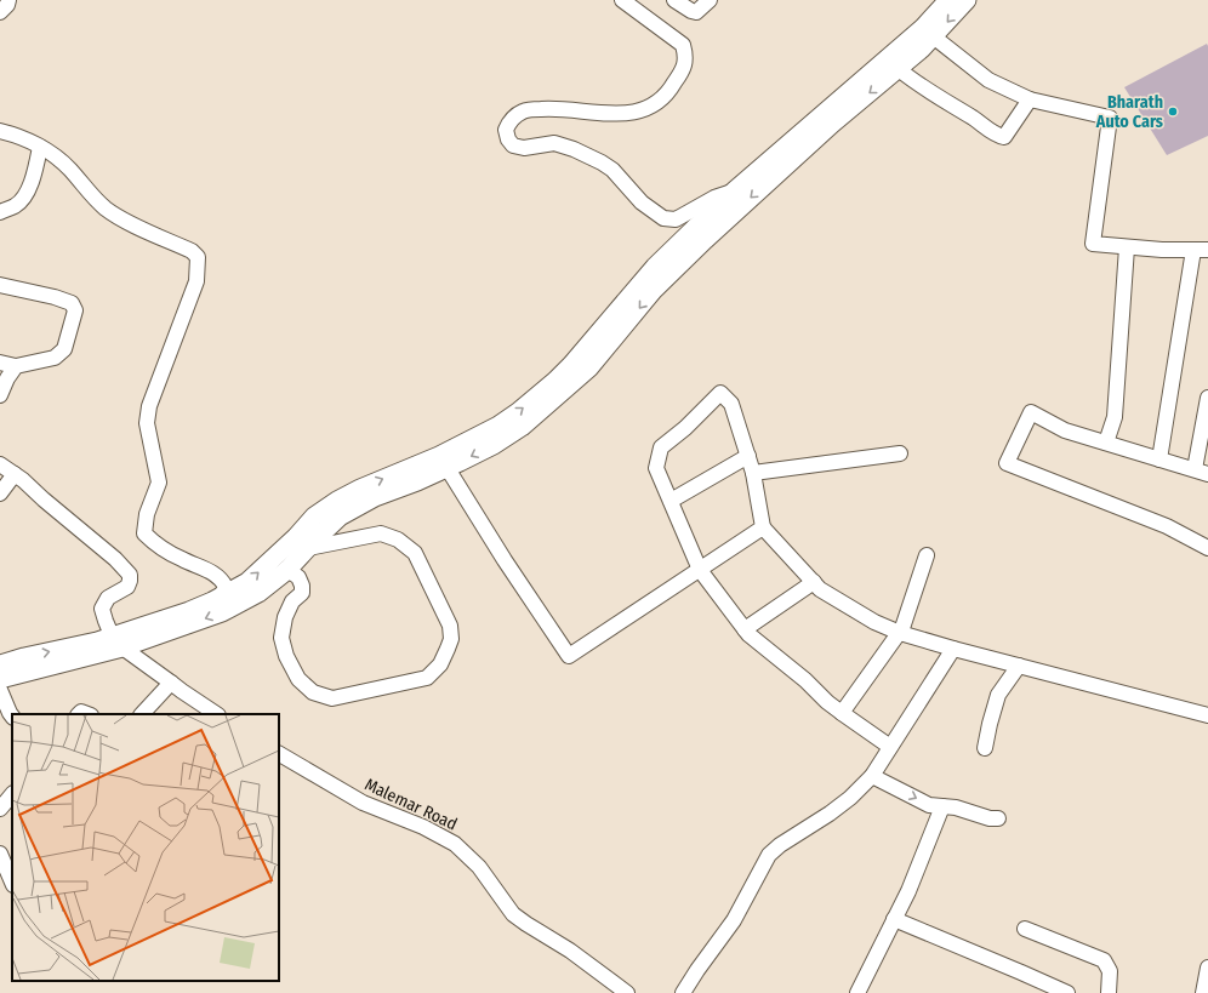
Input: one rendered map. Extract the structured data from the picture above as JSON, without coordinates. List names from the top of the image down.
{
  "streets": {
    "street": ["Malemar Road"]
  },
  "places": ["Bharath Auto Cars"]
}
